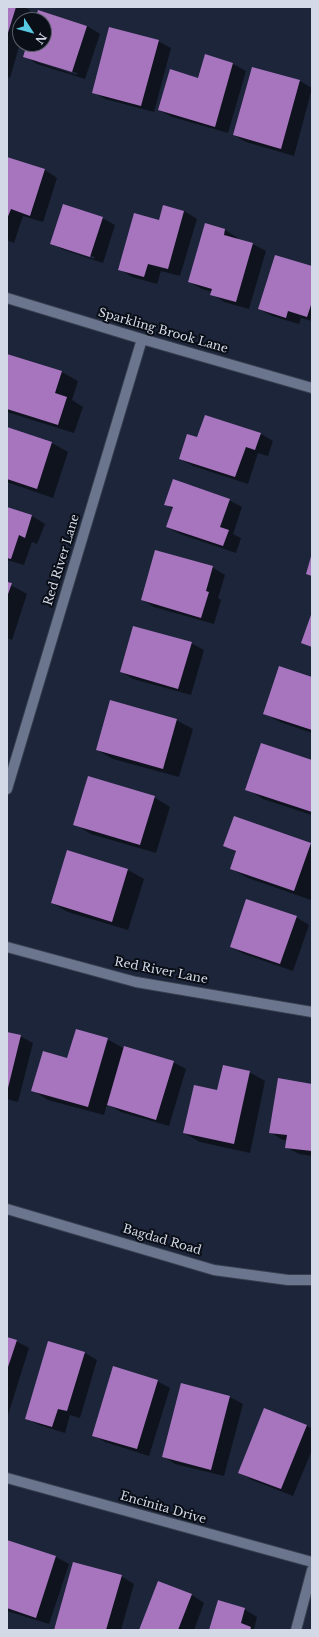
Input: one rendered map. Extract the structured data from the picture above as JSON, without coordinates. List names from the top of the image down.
{
  "streets": {
    "street": [
      "Sparkling Brook Lane",
      "Red River Lane",
      "Bagdad Road",
      "Encinita Drive"
    ]
  },
  "crossings": [
    ["Sparkling Brook Lane", "Red River Lane"]
  ],
  "north": "bottom right"
}
